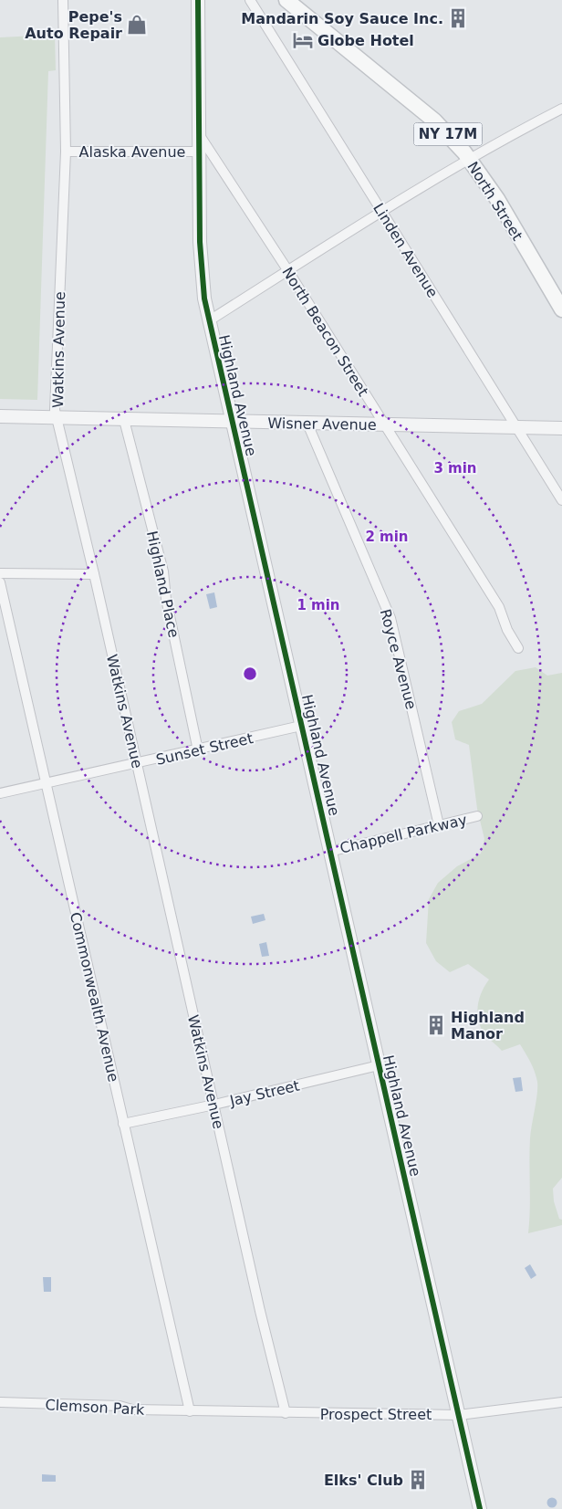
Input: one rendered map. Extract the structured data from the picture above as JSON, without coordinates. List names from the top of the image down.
{
  "streets": {
    "main road": ["NY 17M", "North Street"],
    "street": [
      "Alaska Avenue",
      "Linden Avenue",
      "North Beacon Street",
      "Watkins Avenue",
      "Highland Avenue",
      "Wisner Avenue",
      "Highland Place",
      "Royce Avenue",
      "Sunset Street",
      "Chappell Parkway",
      "Commonwealth Avenue",
      "Jay Street",
      "Clemson Park",
      "Prospect Street"
    ]
  },
  "crossings": [
    ["Alaska Avenue", "Watkins Avenue"],
    ["Alaska Avenue", "Highland Avenue"],
    ["Linden Avenue", "Wisner Avenue"],
    ["North Beacon Street", "Highland Avenue"],
    ["North Beacon Street", "Wisner Avenue"],
    ["Watkins Avenue", "Wisner Avenue"],
    ["Watkins Avenue", "Sunset Street"],
    ["Watkins Avenue", "Jay Street"],
    ["Watkins Avenue", "Prospect Street"],
    ["Highland Avenue", "Wisner Avenue"],
    ["Highland Avenue", "Sunset Street"],
    ["Highland Avenue", "Chappell Parkway"],
    ["Highland Avenue", "Jay Street"],
    ["Highland Avenue", "Prospect Street"],
    ["Wisner Avenue", "Highland Place"],
    ["Wisner Avenue", "Royce Avenue"],
    ["Highland Place", "Sunset Street"],
    ["Royce Avenue", "Chappell Parkway"],
    ["Sunset Street", "Commonwealth Avenue"],
    ["Commonwealth Avenue", "Jay Street"],
    ["Commonwealth Avenue", "Clemson Park"],
    ["Commonwealth Avenue", "Prospect Street"],
    ["Clemson Park", "Prospect Street"]
  ],
  "places": {
    "building": ["Mandarin Soy Sauce Inc.", "Highland Manor", "Elks' Club"],
    "shop": ["Pepe's Auto Repair"],
    "hotel": ["Globe Hotel"]
  },
  "rings": ["3 min", "2 min", "1 min"]
}
